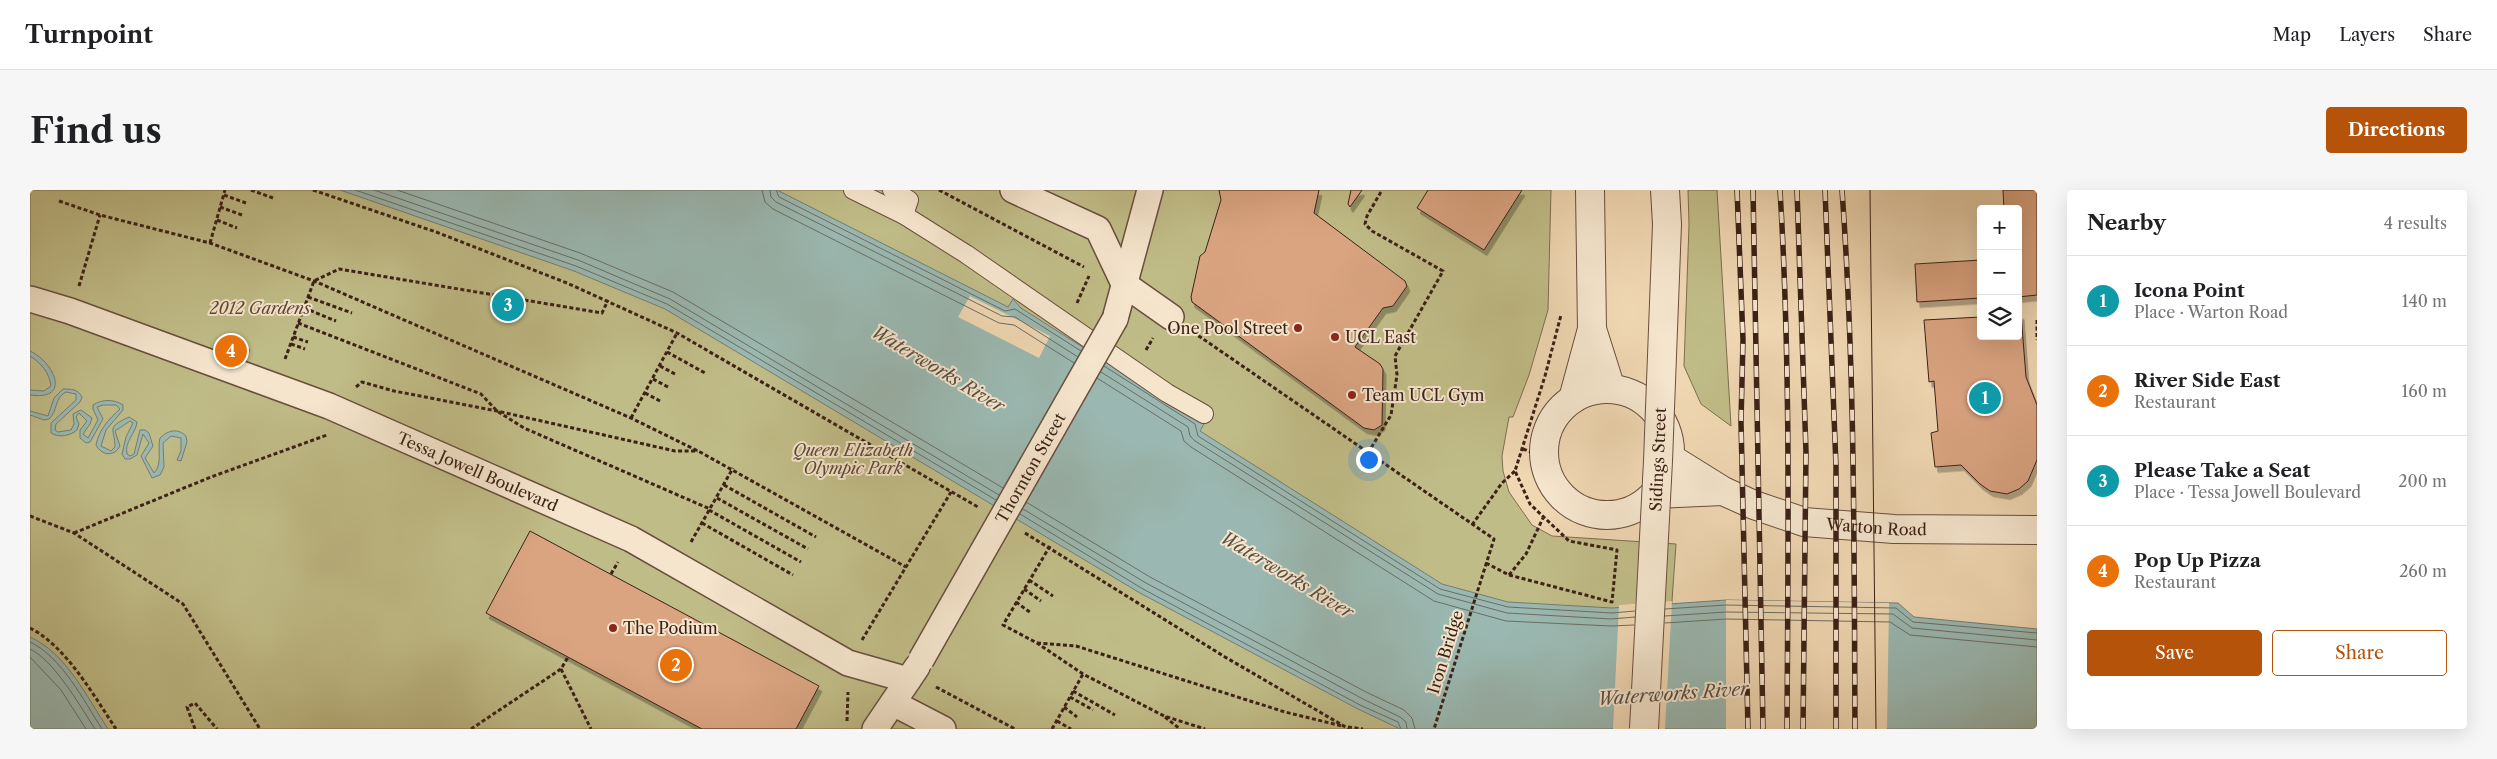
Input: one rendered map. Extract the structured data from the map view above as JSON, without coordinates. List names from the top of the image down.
{
  "streets": {
    "street": [
      "Sidings Street",
      "Thornton Street",
      "Tessa Jowell Boulevard",
      "Warton Road"
    ],
    "path": ["Iron Bridge"]
  },
  "crossings": [
    ["Thornton Street", "Tessa Jowell Boulevard"]
  ],
  "water": ["Waterworks River"],
  "parks": ["2012 Gardens", "Queen Elizabeth Olympic Park"],
  "places": [
    "One Pool Street",
    "UCL East",
    "Team UCL Gym",
    "The Podium"
  ],
  "page": {
    "header": "Turnpoint",
    "nav": ["Map", "Layers", "Share"],
    "buttons": [
      "Directions",
      ["Save", "Share"]
    ],
    "title": "Find us",
    "heading": ["Nearby", "4 results"],
    "map_buttons": ["+", "−"],
    "list": [
      {
        "mark": "1",
        "name": "Icona Point",
        "note": "Place · Warton Road",
        "value": "140 m"
      },
      {
        "mark": "2",
        "name": "River Side East",
        "note": "Restaurant",
        "value": "160 m"
      },
      {
        "mark": "3",
        "name": "Please Take a Seat",
        "note": "Place · Tessa Jowell Boulevard",
        "value": "200 m"
      },
      {
        "mark": "4",
        "name": "Pop Up Pizza",
        "note": "Restaurant",
        "value": "260 m"
      }
    ],
    "pins": [
      "3",
      "4",
      "1",
      "2"
    ]
  }
}
